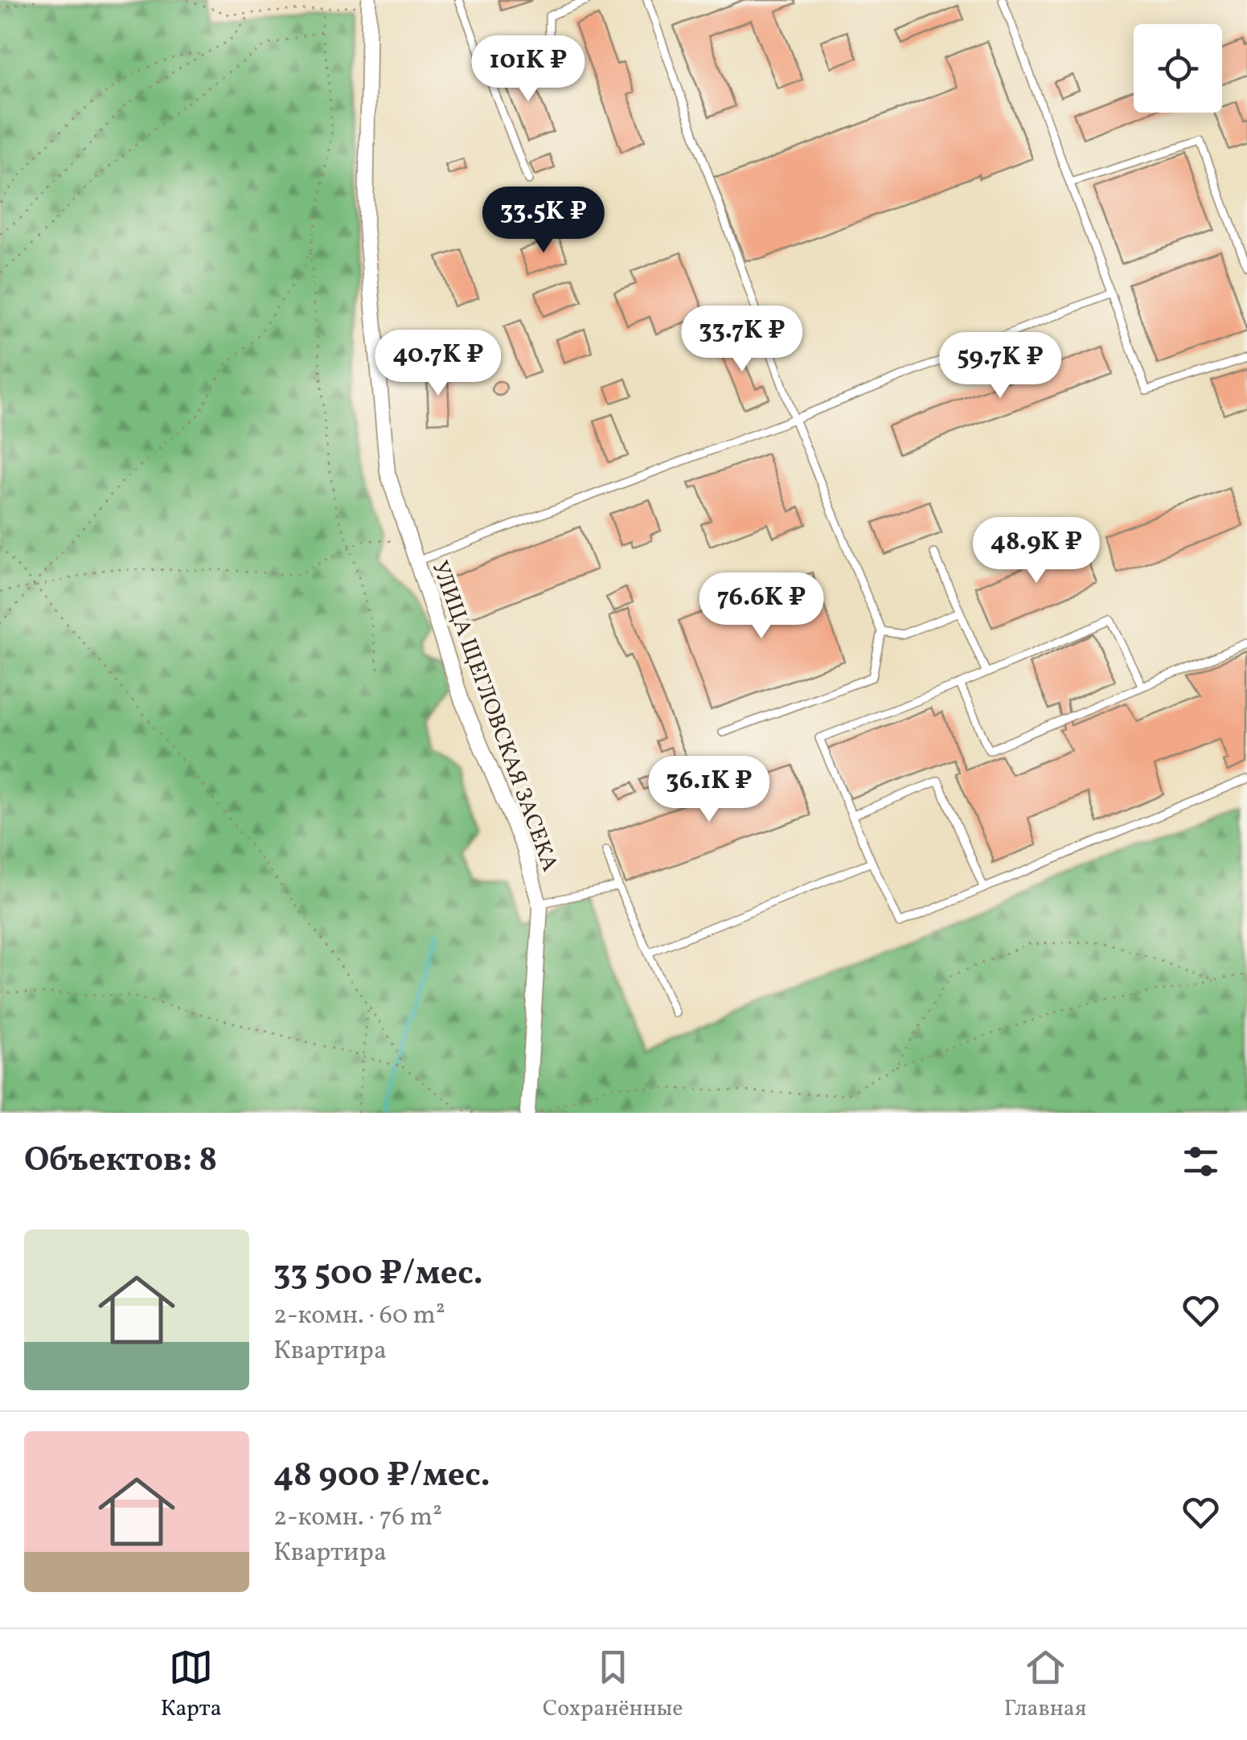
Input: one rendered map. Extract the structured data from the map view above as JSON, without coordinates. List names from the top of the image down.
{
  "streets": {
    "street": ["УЛИЦА ЩЕГЛОВСКАЯ ЗАСЕКА"]
  },
  "page": {
    "price": [
      "101K ₽",
      "33.5K ₽",
      "33.7K ₽",
      "40.7K ₽",
      "59.7K ₽",
      "48.9K ₽",
      "76.6K ₽",
      "36.1K ₽"
    ],
    "heading": "Объектов: 8",
    "list": [
      {
        "name": "33 500 ₽/мес.",
        "note": "2-комн. · 60 m² · Квартира"
      },
      {
        "name": "48 900 ₽/мес.",
        "note": "2-комн. · 76 m² · Квартира"
      }
    ],
    "tabs": ["Карта", "Сохранённые", "Главная"]
  }
}
